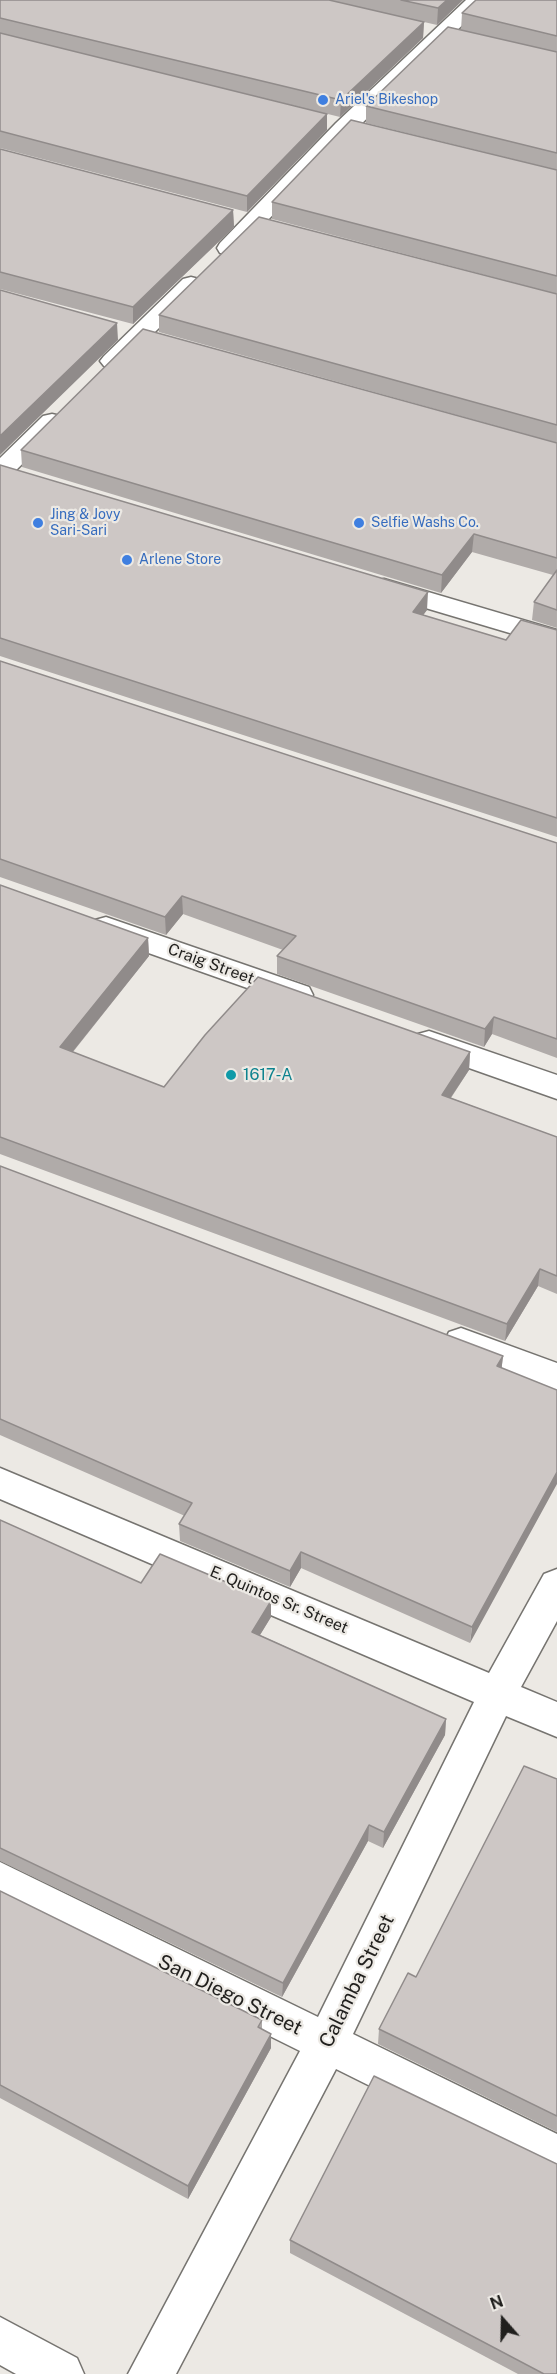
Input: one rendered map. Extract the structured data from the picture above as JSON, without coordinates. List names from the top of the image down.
{
  "streets": {
    "main road": [
      "Craig Street",
      "E. Quintos Sr. Street",
      "Calamba Street",
      "San Diego Street"
    ]
  },
  "crossings": [
    ["E. Quintos Sr. Street", "Calamba Street"],
    ["Calamba Street", "San Diego Street"]
  ],
  "places": [
    "Ariel's Bikeshop",
    "Jing & Jovy Sari-Sari",
    "Selfie Washs Co.",
    "Arlene Store",
    "1617-A"
  ],
  "north": "top"
}
